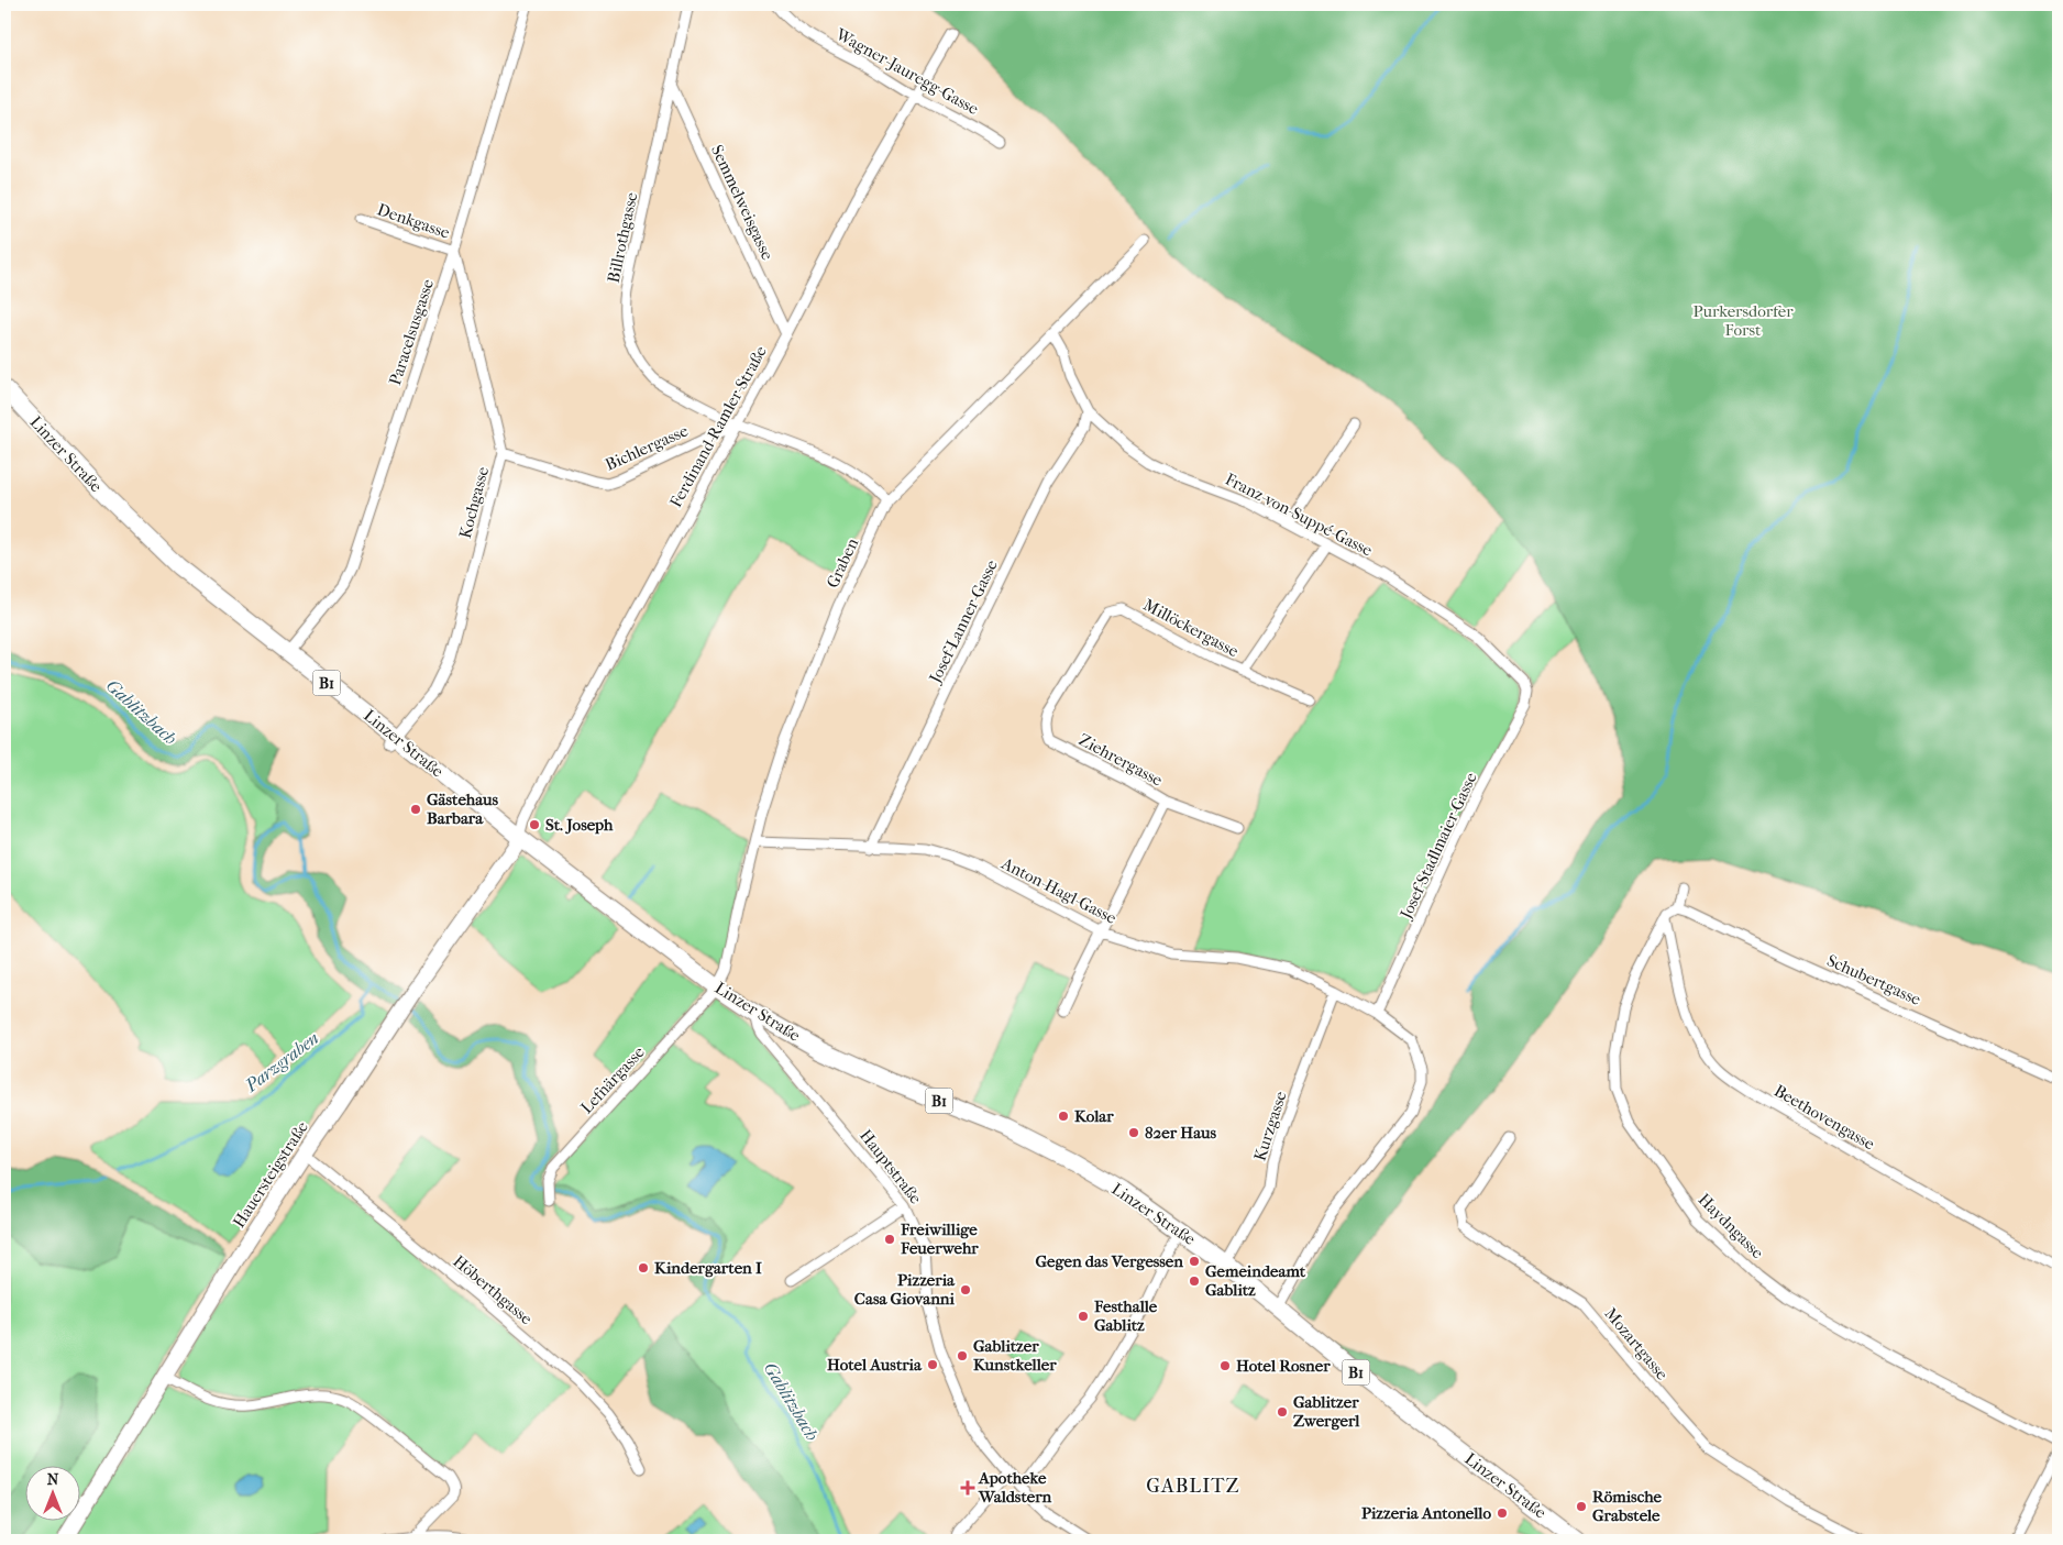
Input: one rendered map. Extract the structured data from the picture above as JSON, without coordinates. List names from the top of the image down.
{
  "streets": {
    "main road": ["Linzer Straße", "B1"],
    "street": [
      "Wagner-Jauregg-Gasse",
      "Semmelweisgasse",
      "Denkgasse",
      "Billrothgasse",
      "Paracelsusgasse",
      "Ferdinand-Ramler-Straße",
      "Bichlergasse",
      "Kochgasse",
      "Franz-von-Suppé-Gasse",
      "Graben",
      "Josef-Lanner-Gasse",
      "Millöckergasse",
      "Ziehrergasse",
      "Josef-Stadlmaier-Gasse",
      "Anton-Hagl-Gasse",
      "Schubertgasse",
      "Lefnärgasse",
      "Beethovengasse",
      "Kurzgasse",
      "Hauptstraße",
      "Hauersteigstraße",
      "Haydngasse",
      "Höberthgasse",
      "Mozartgasse"
    ]
  },
  "crossings": [
    ["Wagner-Jauregg-Gasse", "Ferdinand-Ramler-Straße"],
    ["Semmelweisgasse", "Billrothgasse"],
    ["Semmelweisgasse", "Ferdinand-Ramler-Straße"],
    ["Denkgasse", "Paracelsusgasse"],
    ["Denkgasse", "Kochgasse"],
    ["Billrothgasse", "Ferdinand-Ramler-Straße"],
    ["Billrothgasse", "Bichlergasse"],
    ["Billrothgasse", "Graben"],
    ["Paracelsusgasse", "Linzer Straße"],
    ["Paracelsusgasse", "Kochgasse"],
    ["Ferdinand-Ramler-Straße", "Bichlergasse"],
    ["Ferdinand-Ramler-Straße", "Linzer Straße"],
    ["Ferdinand-Ramler-Straße", "Hauersteigstraße"],
    ["Bichlergasse", "Kochgasse"],
    ["Linzer Straße", "Kochgasse"],
    ["Linzer Straße", "Graben"],
    ["Linzer Straße", "Anton-Hagl-Gasse"],
    ["Linzer Straße", "Lefnärgasse"],
    ["Linzer Straße", "Kurzgasse"],
    ["Linzer Straße", "Hauptstraße"],
    ["Linzer Straße", "Hauersteigstraße"],
    ["Franz-von-Suppé-Gasse", "Graben"],
    ["Franz-von-Suppé-Gasse", "Josef-Lanner-Gasse"],
    ["Franz-von-Suppé-Gasse", "Millöckergasse"],
    ["Franz-von-Suppé-Gasse", "Josef-Stadlmaier-Gasse"],
    ["Graben", "Anton-Hagl-Gasse"],
    ["Graben", "Lefnärgasse"],
    ["Josef-Lanner-Gasse", "Anton-Hagl-Gasse"],
    ["Millöckergasse", "Ziehrergasse"],
    ["Josef-Stadlmaier-Gasse", "Anton-Hagl-Gasse"],
    ["Anton-Hagl-Gasse", "Kurzgasse"],
    ["Schubertgasse", "Haydngasse"],
    ["Beethovengasse", "Haydngasse"],
    ["Hauersteigstraße", "Höberthgasse"]
  ],
  "districts": ["GABLITZ"],
  "water": ["Gablitzbach", "Parzgraben"],
  "parks": ["Purkersdorfer Forst"],
  "places": {
    "other": [
      "Gästehaus Barbara",
      "St. Joseph",
      "Kolar",
      "82er Haus",
      "Freiwillige Feuerwehr",
      "Gegen das Vergessen",
      "Kindergarten I",
      "Gemeindeamt Gablitz",
      "Pizzeria Casa Giovanni",
      "Festhalle Gablitz",
      "Gablitzer Kunstkeller",
      "Hotel Austria",
      "Hotel Rosner",
      "Gablitzer Zwergerl",
      "Römische Grabstele",
      "Pizzeria Antonello"
    ],
    "health": ["Apotheke Waldstern"]
  },
  "north": "top"
}
